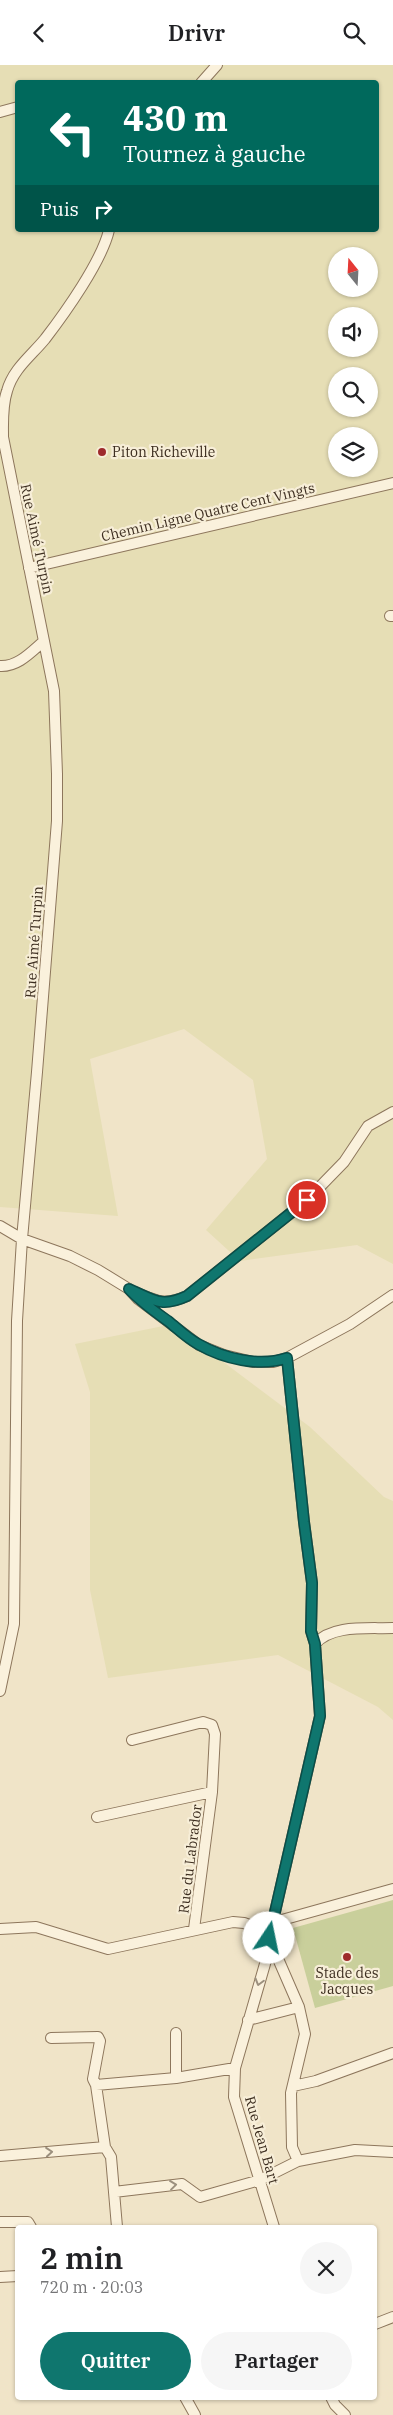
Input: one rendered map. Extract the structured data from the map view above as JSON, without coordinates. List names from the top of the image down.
{
  "streets": {
    "street": [
      "Chemin Ligne Quatre Cent Vingts",
      "Rue Aimé Turpin",
      "Rue du Labrador",
      "Rue Jean Bart"
    ]
  },
  "crossings": [
    ["Chemin Ligne Quatre Cent Vingts", "Rue Aimé Turpin"]
  ],
  "places": ["Piton Richeville", "Stade des Jacques"],
  "north": "top",
  "page": {
    "header": "Drivr",
    "turn": ["430 m", "Tournez à gauche"],
    "then": "Puis",
    "heading": ["2 min", "720 m · 20:03"],
    "buttons": ["Quitter", "Partager"]
  }
}
